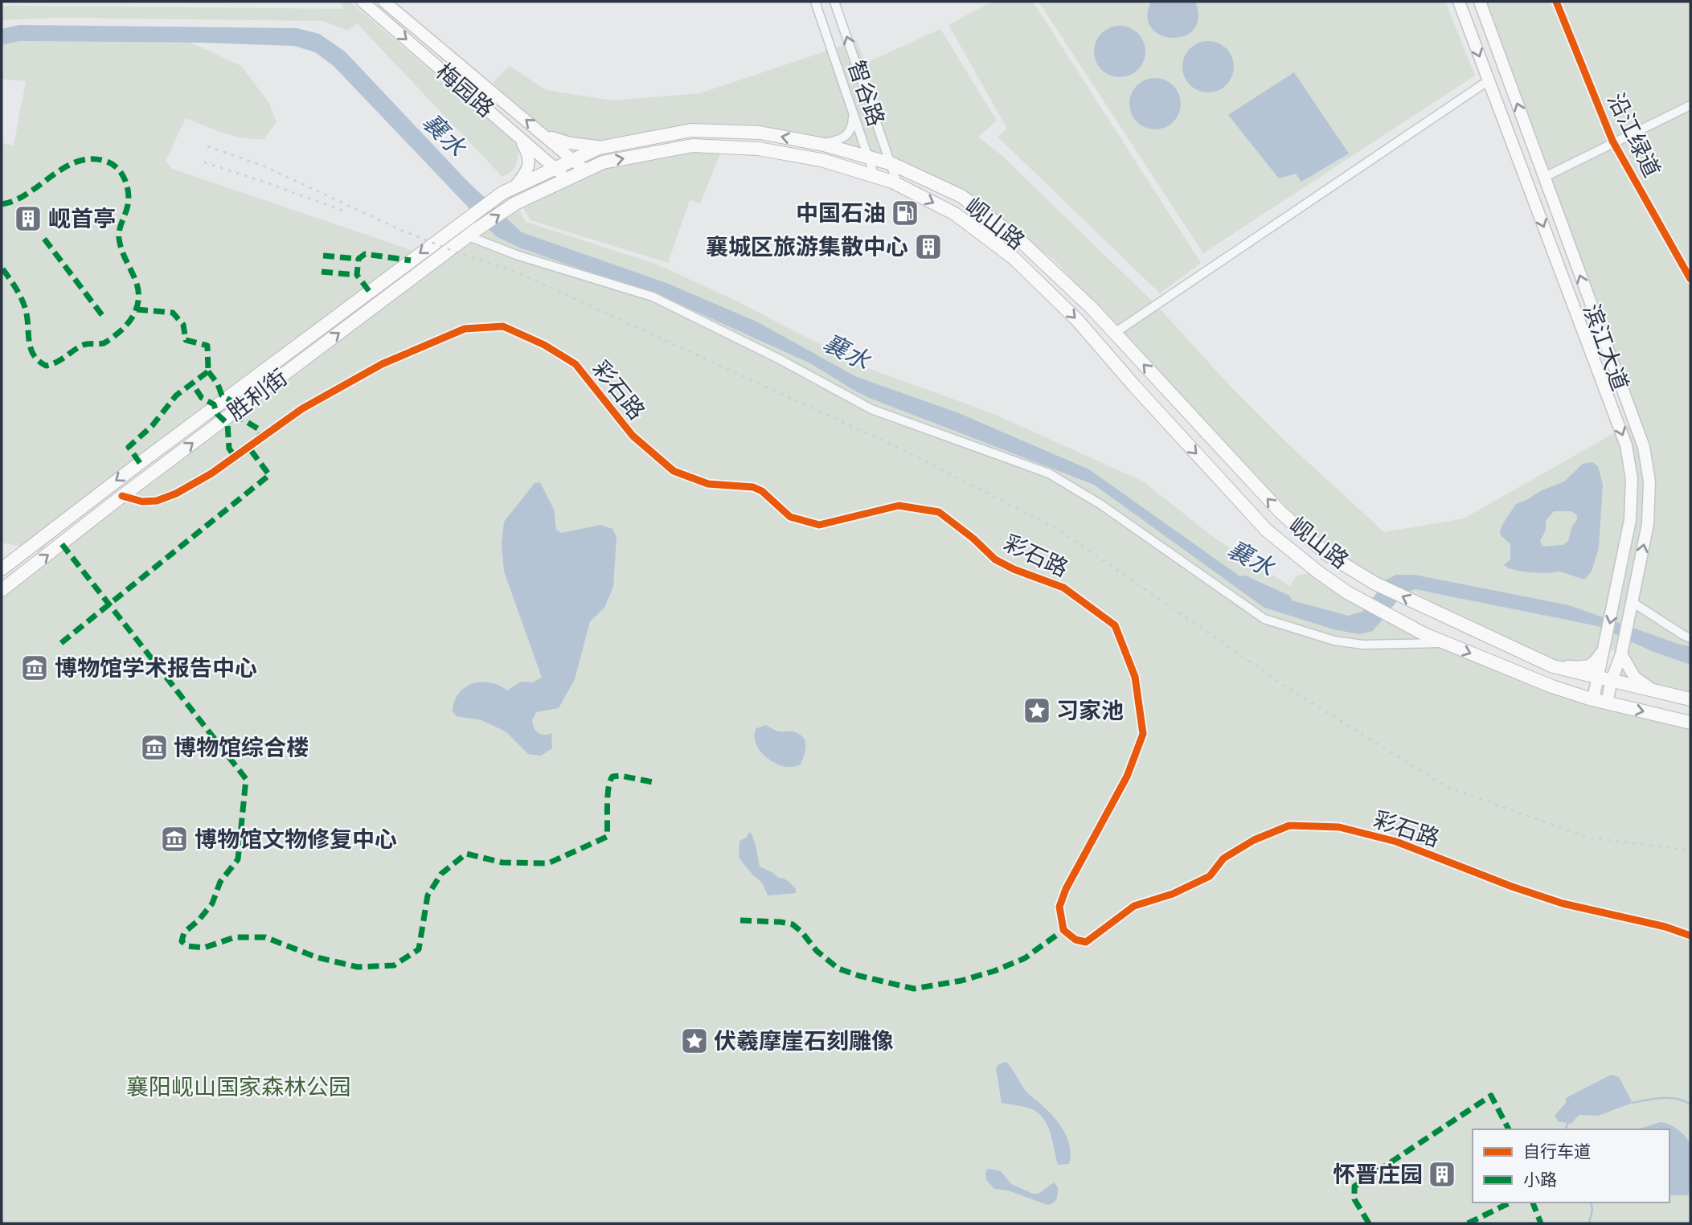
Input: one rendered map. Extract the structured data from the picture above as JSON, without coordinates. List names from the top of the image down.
{
  "streets": {
    "highway": ["岘山路", "胜利街"],
    "main road": ["梅园路", "滨江大道"],
    "street": ["智谷路", "沿江绿道", "彩石路"]
  },
  "crossings": [
    ["梅园路", "岘山路"],
    ["智谷路", "岘山路"],
    ["岘山路", "胜利街"],
    ["彩石路", "胜利街"]
  ],
  "water": ["襄水"],
  "parks": ["襄阳岘山国家森林公园"],
  "places": {
    "fuel station": ["中国石油"],
    "building": ["岘首亭", "襄城区旅游集散中心", "怀晋庄园"],
    "museum": ["博物馆学术报告中心", "博物馆综合楼", "博物馆文物修复中心"],
    "place": ["习家池", "伏羲摩崖石刻雕像"]
  },
  "legend": ["自行车道", "小路"]
}
